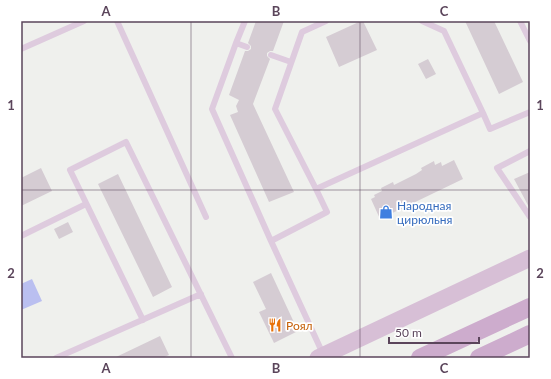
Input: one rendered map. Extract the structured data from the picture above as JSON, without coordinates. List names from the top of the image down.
{
  "places": {
    "shop": ["Народная цирюльня"],
    "restaurant": ["Роял"]
  },
  "scale_bar": "50 m",
  "grid": {
    "columns": ["A", "B", "C"],
    "rows": ["1", "2"]
  }
}
